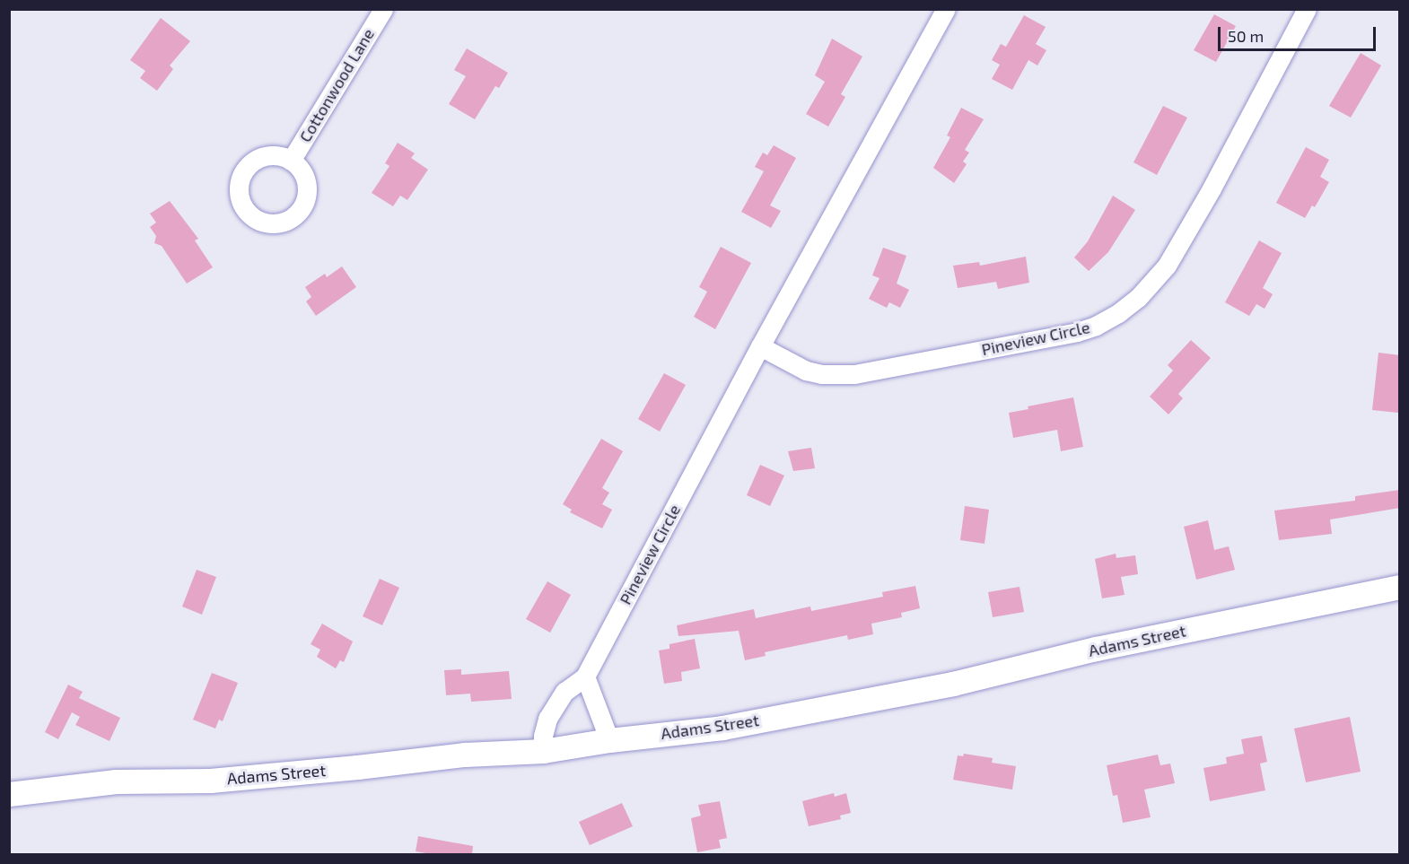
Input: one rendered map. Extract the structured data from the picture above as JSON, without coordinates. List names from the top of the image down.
{
  "streets": {
    "street": ["Cottonwood Lane", "Pineview Circle", "Adams Street"]
  },
  "crossings": [
    ["Pineview Circle", "Adams Street"]
  ],
  "scale_bar": "50 m"
}
